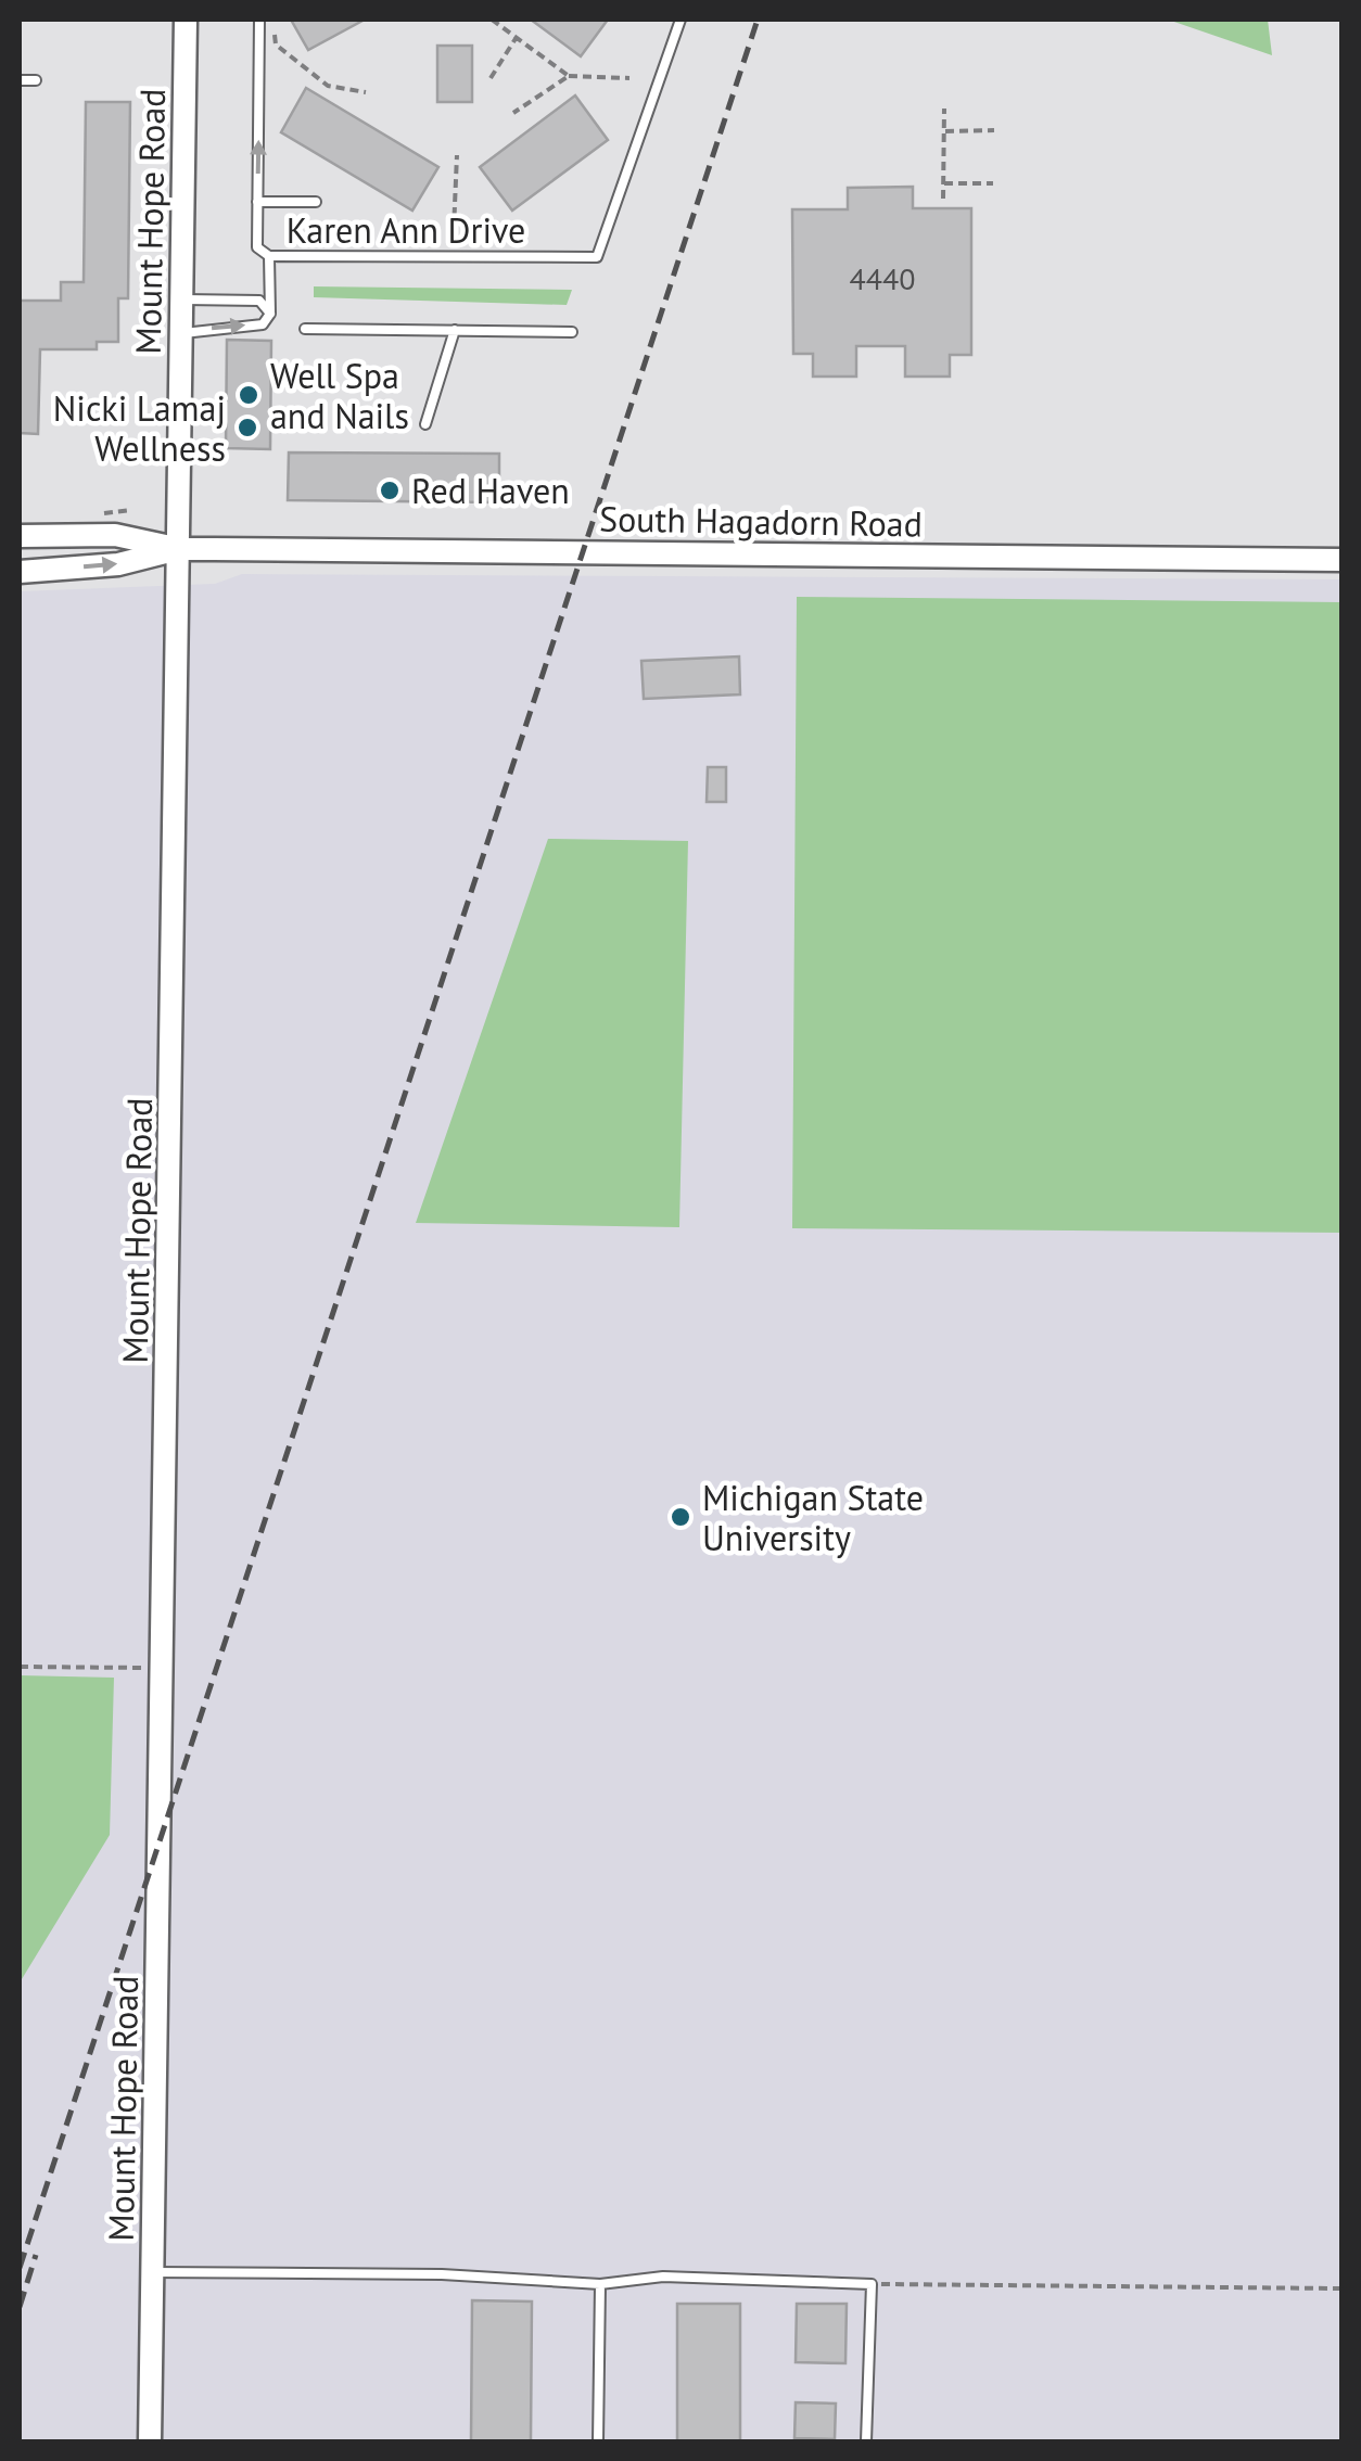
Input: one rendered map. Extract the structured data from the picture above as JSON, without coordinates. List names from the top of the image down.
{
  "streets": {
    "street": ["Mount Hope Road", "South Hagadorn Road"],
    "lane": ["Karen Ann Drive"]
  },
  "crossings": [
    ["Mount Hope Road", "South Hagadorn Road"]
  ],
  "places": [
    "Well Spa and Nails",
    "Nicki Lamaj Wellness",
    "Red Haven",
    "Michigan State University"
  ],
  "house_numbers": ["4440"]
}
